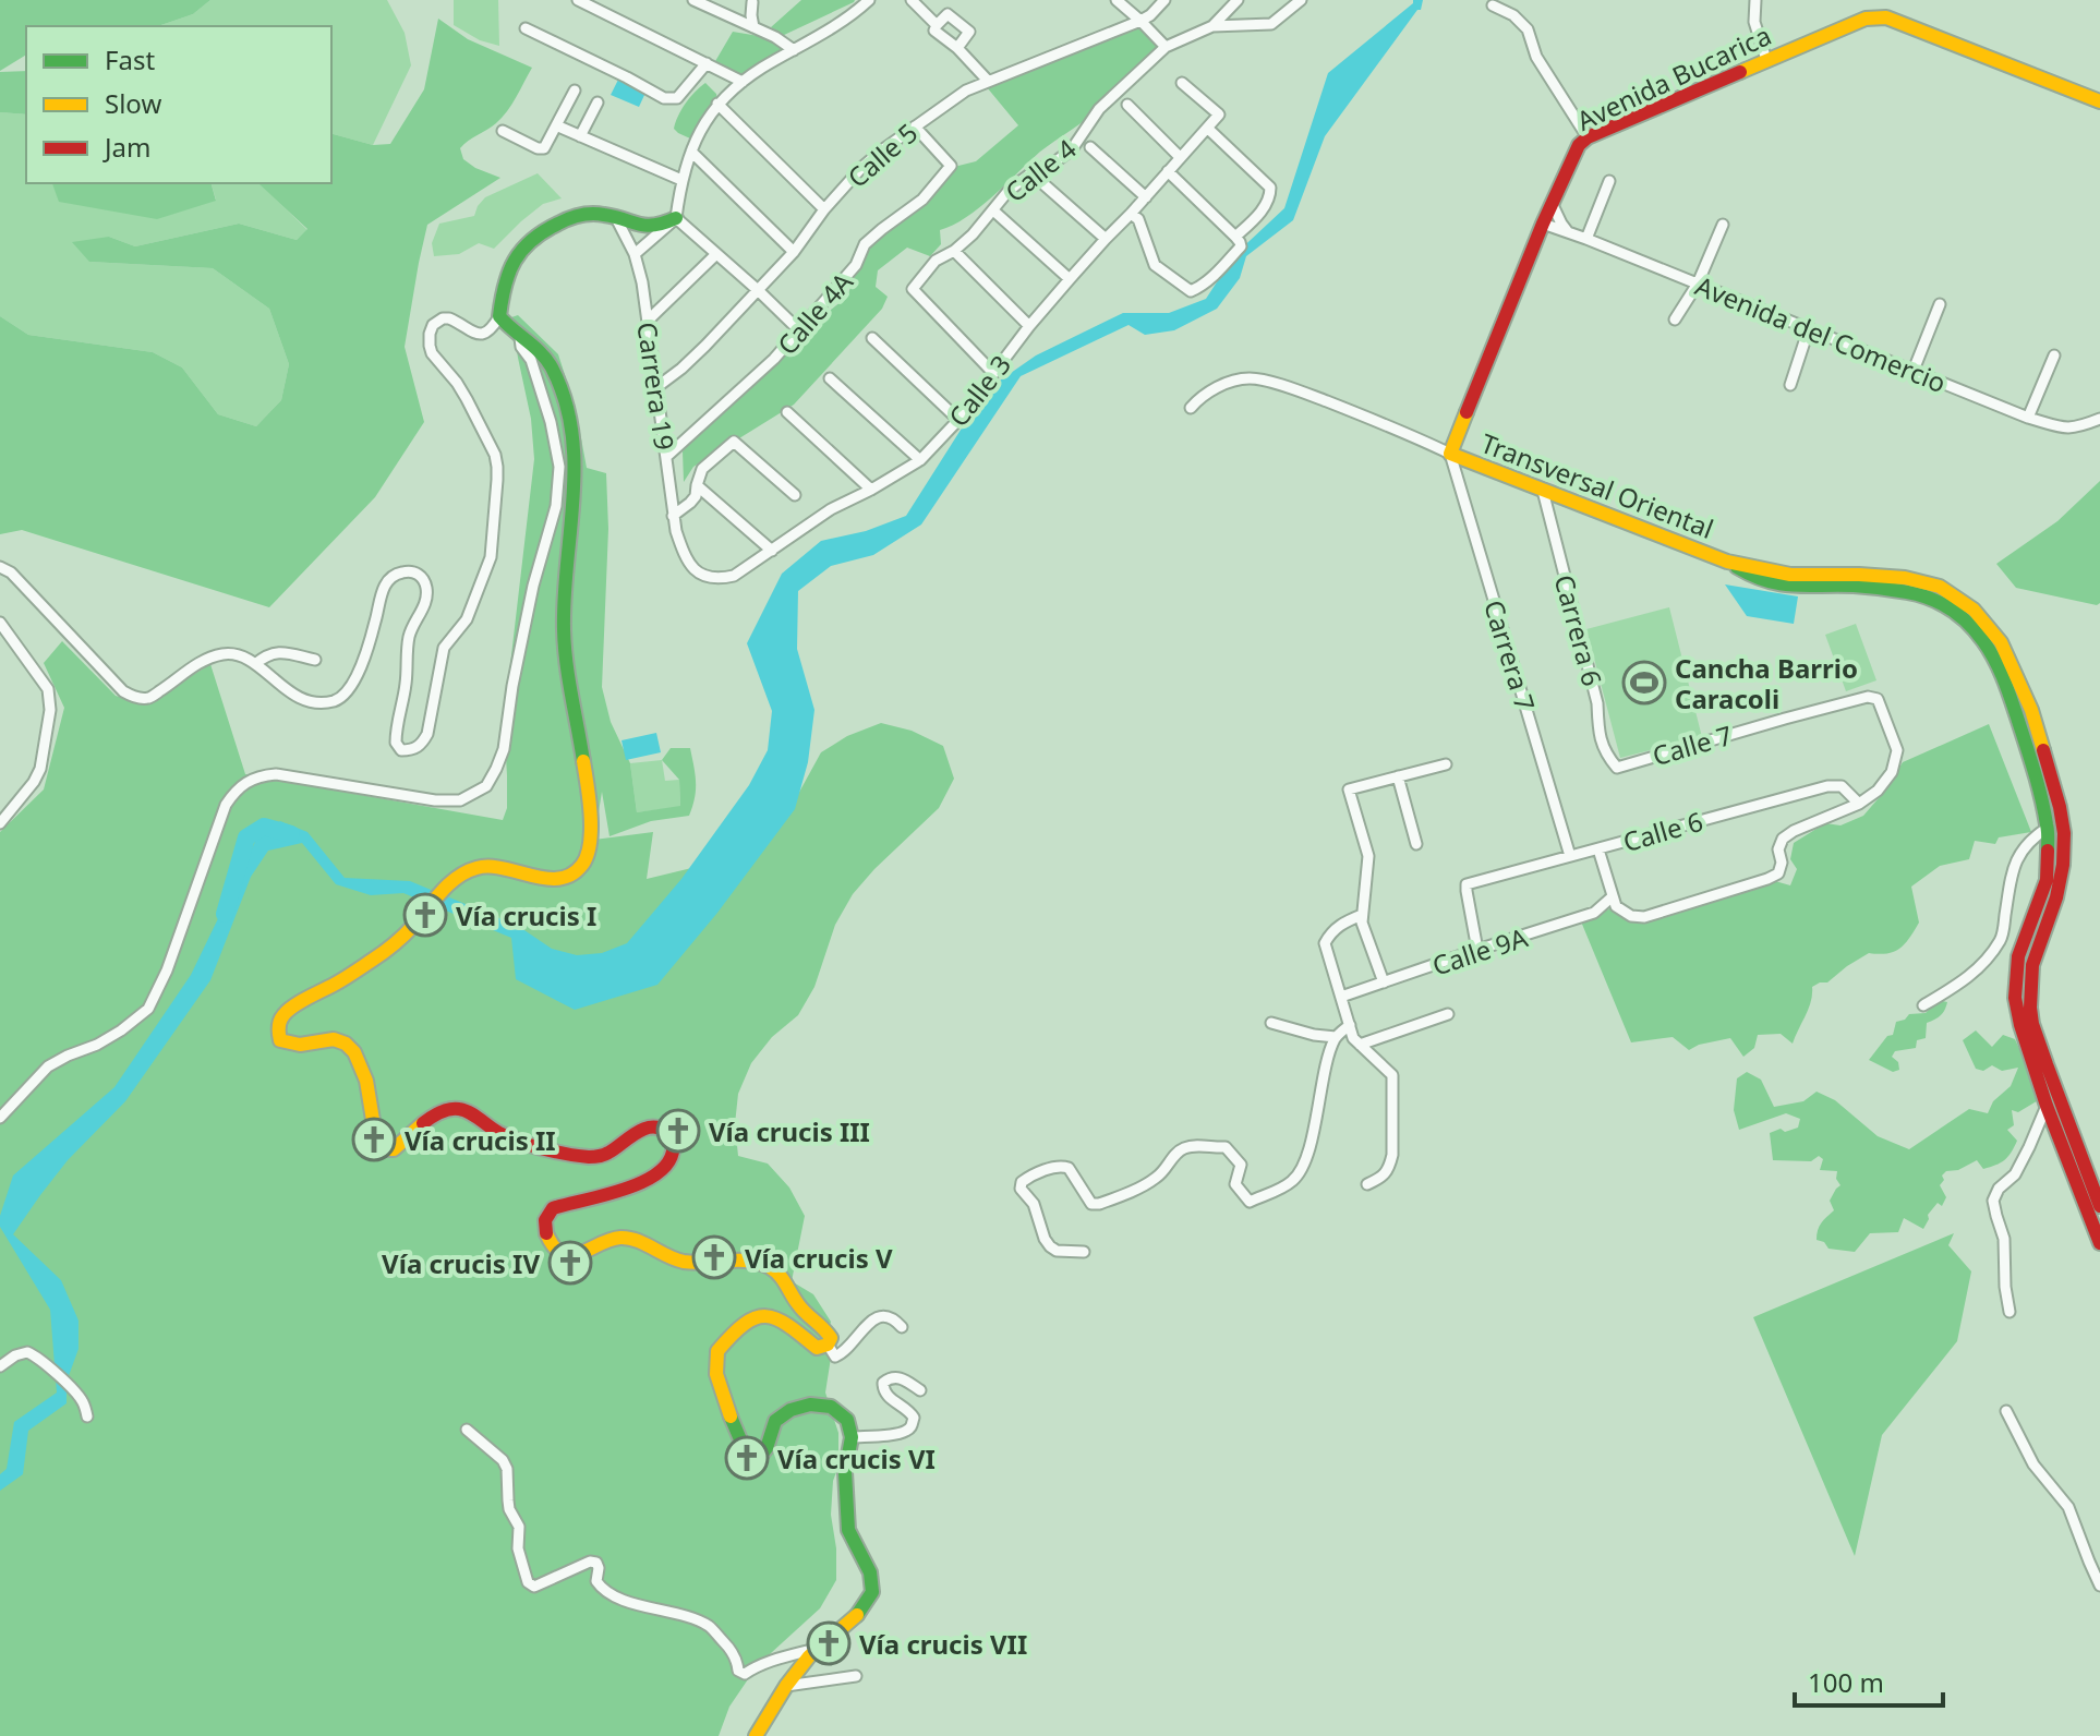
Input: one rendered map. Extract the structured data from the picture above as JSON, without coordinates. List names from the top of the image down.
{
  "streets": {
    "main road": ["Avenida Bucarica", "Transversal Oriental"],
    "street": [
      "Calle 5",
      "Calle 4",
      "Calle 4A",
      "Avenida del Comercio",
      "Carrera 19",
      "Calle 3",
      "Carrera 6",
      "Carrera 7",
      "Calle 7",
      "Calle 6",
      "Calle 9A"
    ]
  },
  "crossings": [
    ["Avenida Bucarica", "Avenida del Comercio"],
    ["Avenida Bucarica", "Transversal Oriental"],
    ["Avenida Bucarica", "Carrera 7"],
    ["Calle 5", "Calle 4A"],
    ["Calle 5", "Carrera 19"],
    ["Calle 4", "Calle 3"],
    ["Calle 4A", "Carrera 19"],
    ["Carrera 19", "Calle 3"],
    ["Transversal Oriental", "Carrera 6"],
    ["Transversal Oriental", "Carrera 7"],
    ["Carrera 6", "Calle 7"],
    ["Carrera 7", "Calle 6"],
    ["Calle 7", "Calle 6"],
    ["Calle 6", "Calle 9A"]
  ],
  "places": {
    "sports": ["Cancha Barrio Caracoli"],
    "church": [
      "Vía crucis I",
      "Vía crucis III",
      "Vía crucis II",
      "Vía crucis V",
      "Vía crucis IV",
      "Vía crucis VI",
      "Vía crucis VII"
    ]
  },
  "legend": ["Fast", "Slow", "Jam"],
  "scale_bar": "100 m"
}
